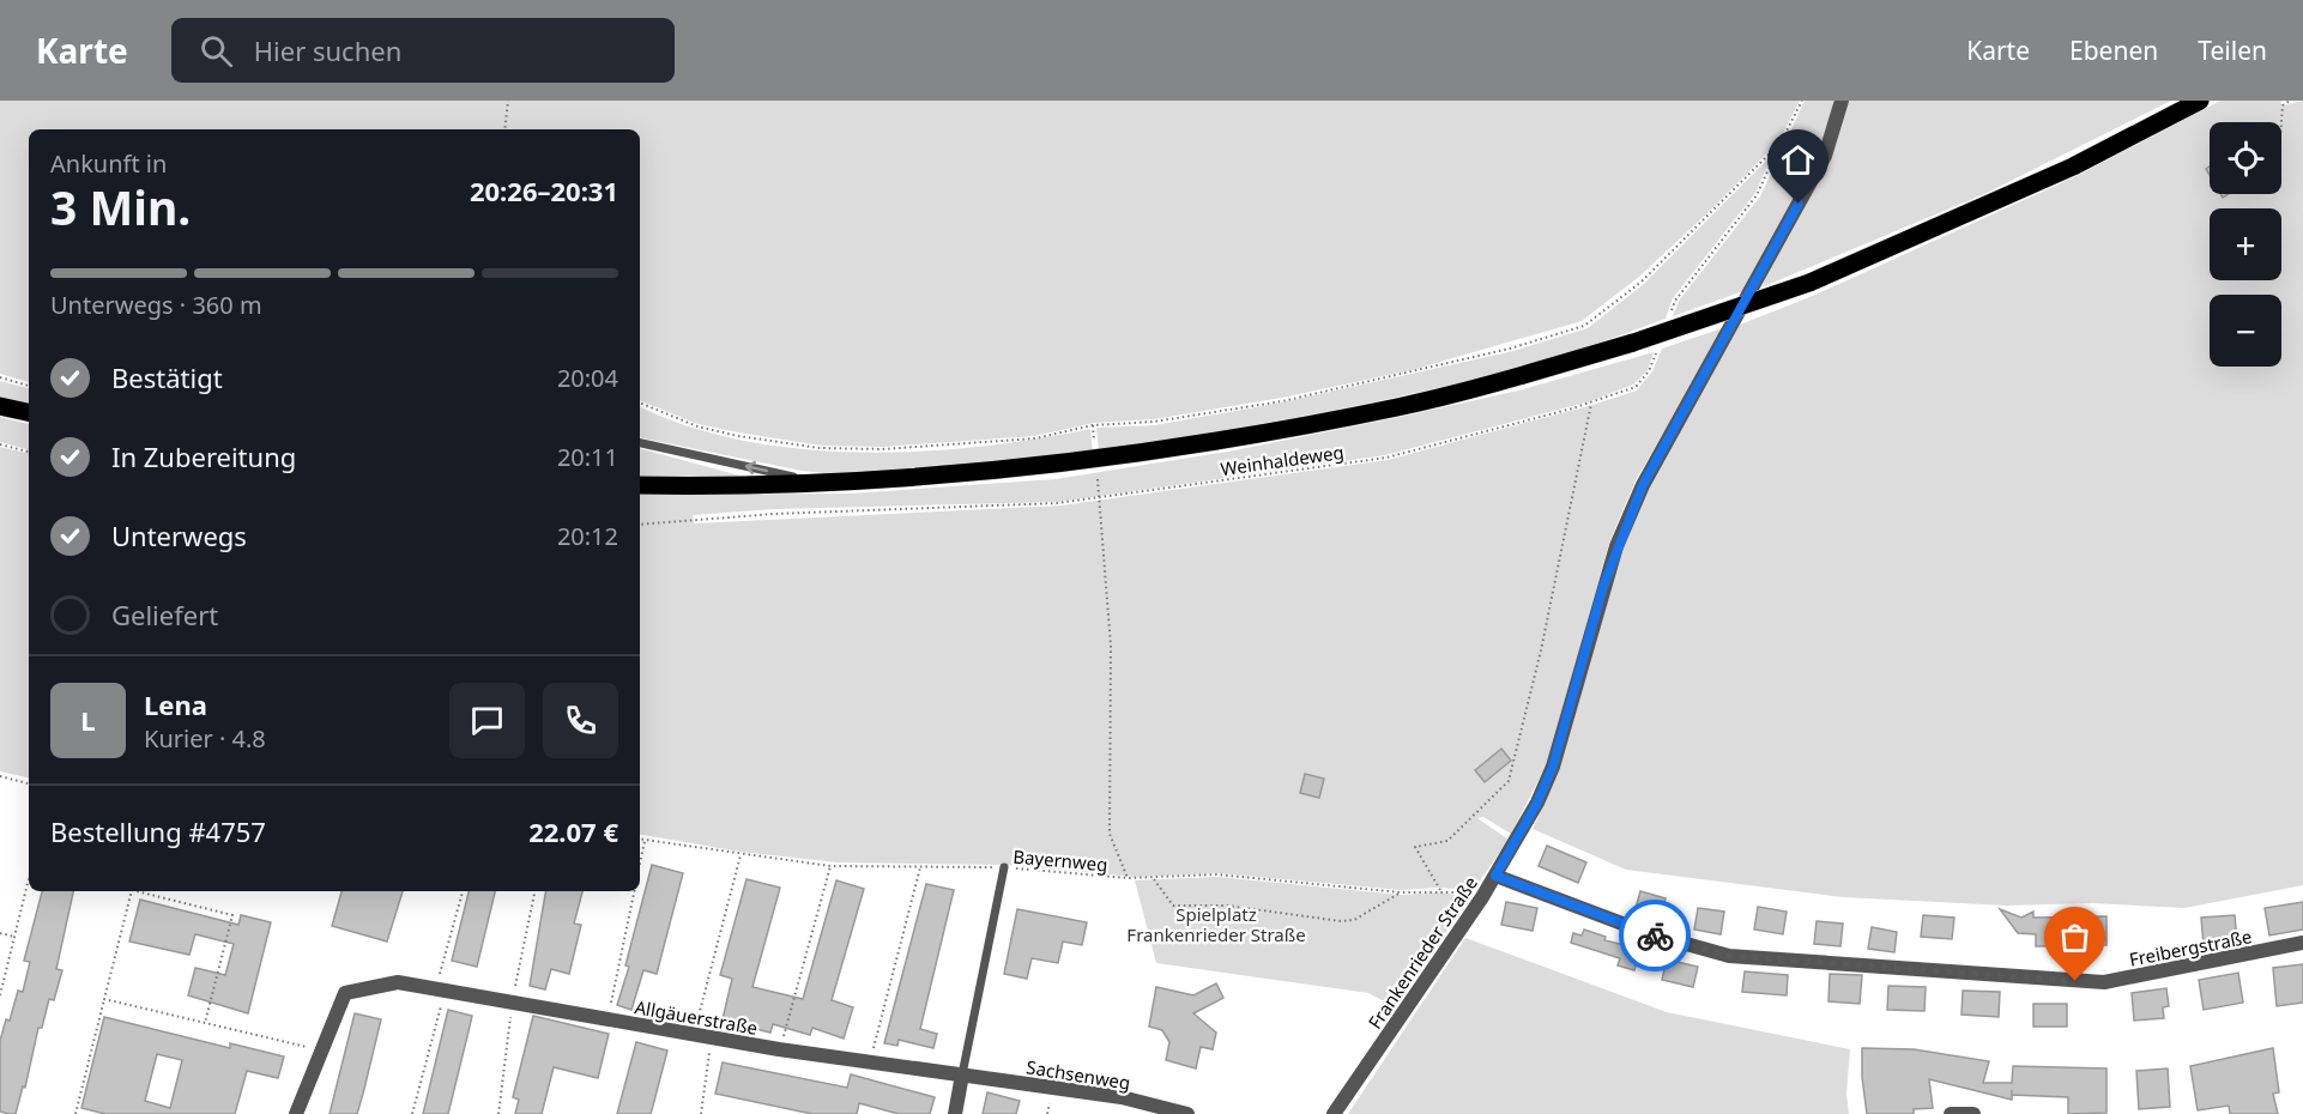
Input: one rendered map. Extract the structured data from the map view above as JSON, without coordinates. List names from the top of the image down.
{
  "streets": {
    "street": [
      "Freibergstraße",
      "Frankenrieder Straße",
      "Allgäuerstraße",
      "Sachsenweg"
    ],
    "path": ["Weinhaldeweg", "Bayernweg"]
  },
  "crossings": [
    ["Bayernweg", "Frankenrieder Straße"],
    ["Freibergstraße", "Frankenrieder Straße"],
    ["Allgäuerstraße", "Sachsenweg"]
  ],
  "parks": ["Spielplatz Frankenrieder Straße"],
  "page": {
    "header": "Karte",
    "search": "Hier suchen",
    "nav": ["Karte", "Ebenen", "Teilen"],
    "map_buttons": ["+", "−"],
    "heading": ["3 Min.", "Ankunft in", "20:26–20:31"],
    "panel": [
      "Lena",
      "Kurier · 4.8",
      "Bestellung #4757",
      "22.07 €"
    ],
    "bar": "Unterwegs · 360 m",
    "list": [
      ["Bestätigt", "20:04"],
      ["In Zubereitung", "20:11"],
      ["Unterwegs", "20:12"],
      "Geliefert"
    ],
    "round": "L"
  }
}
